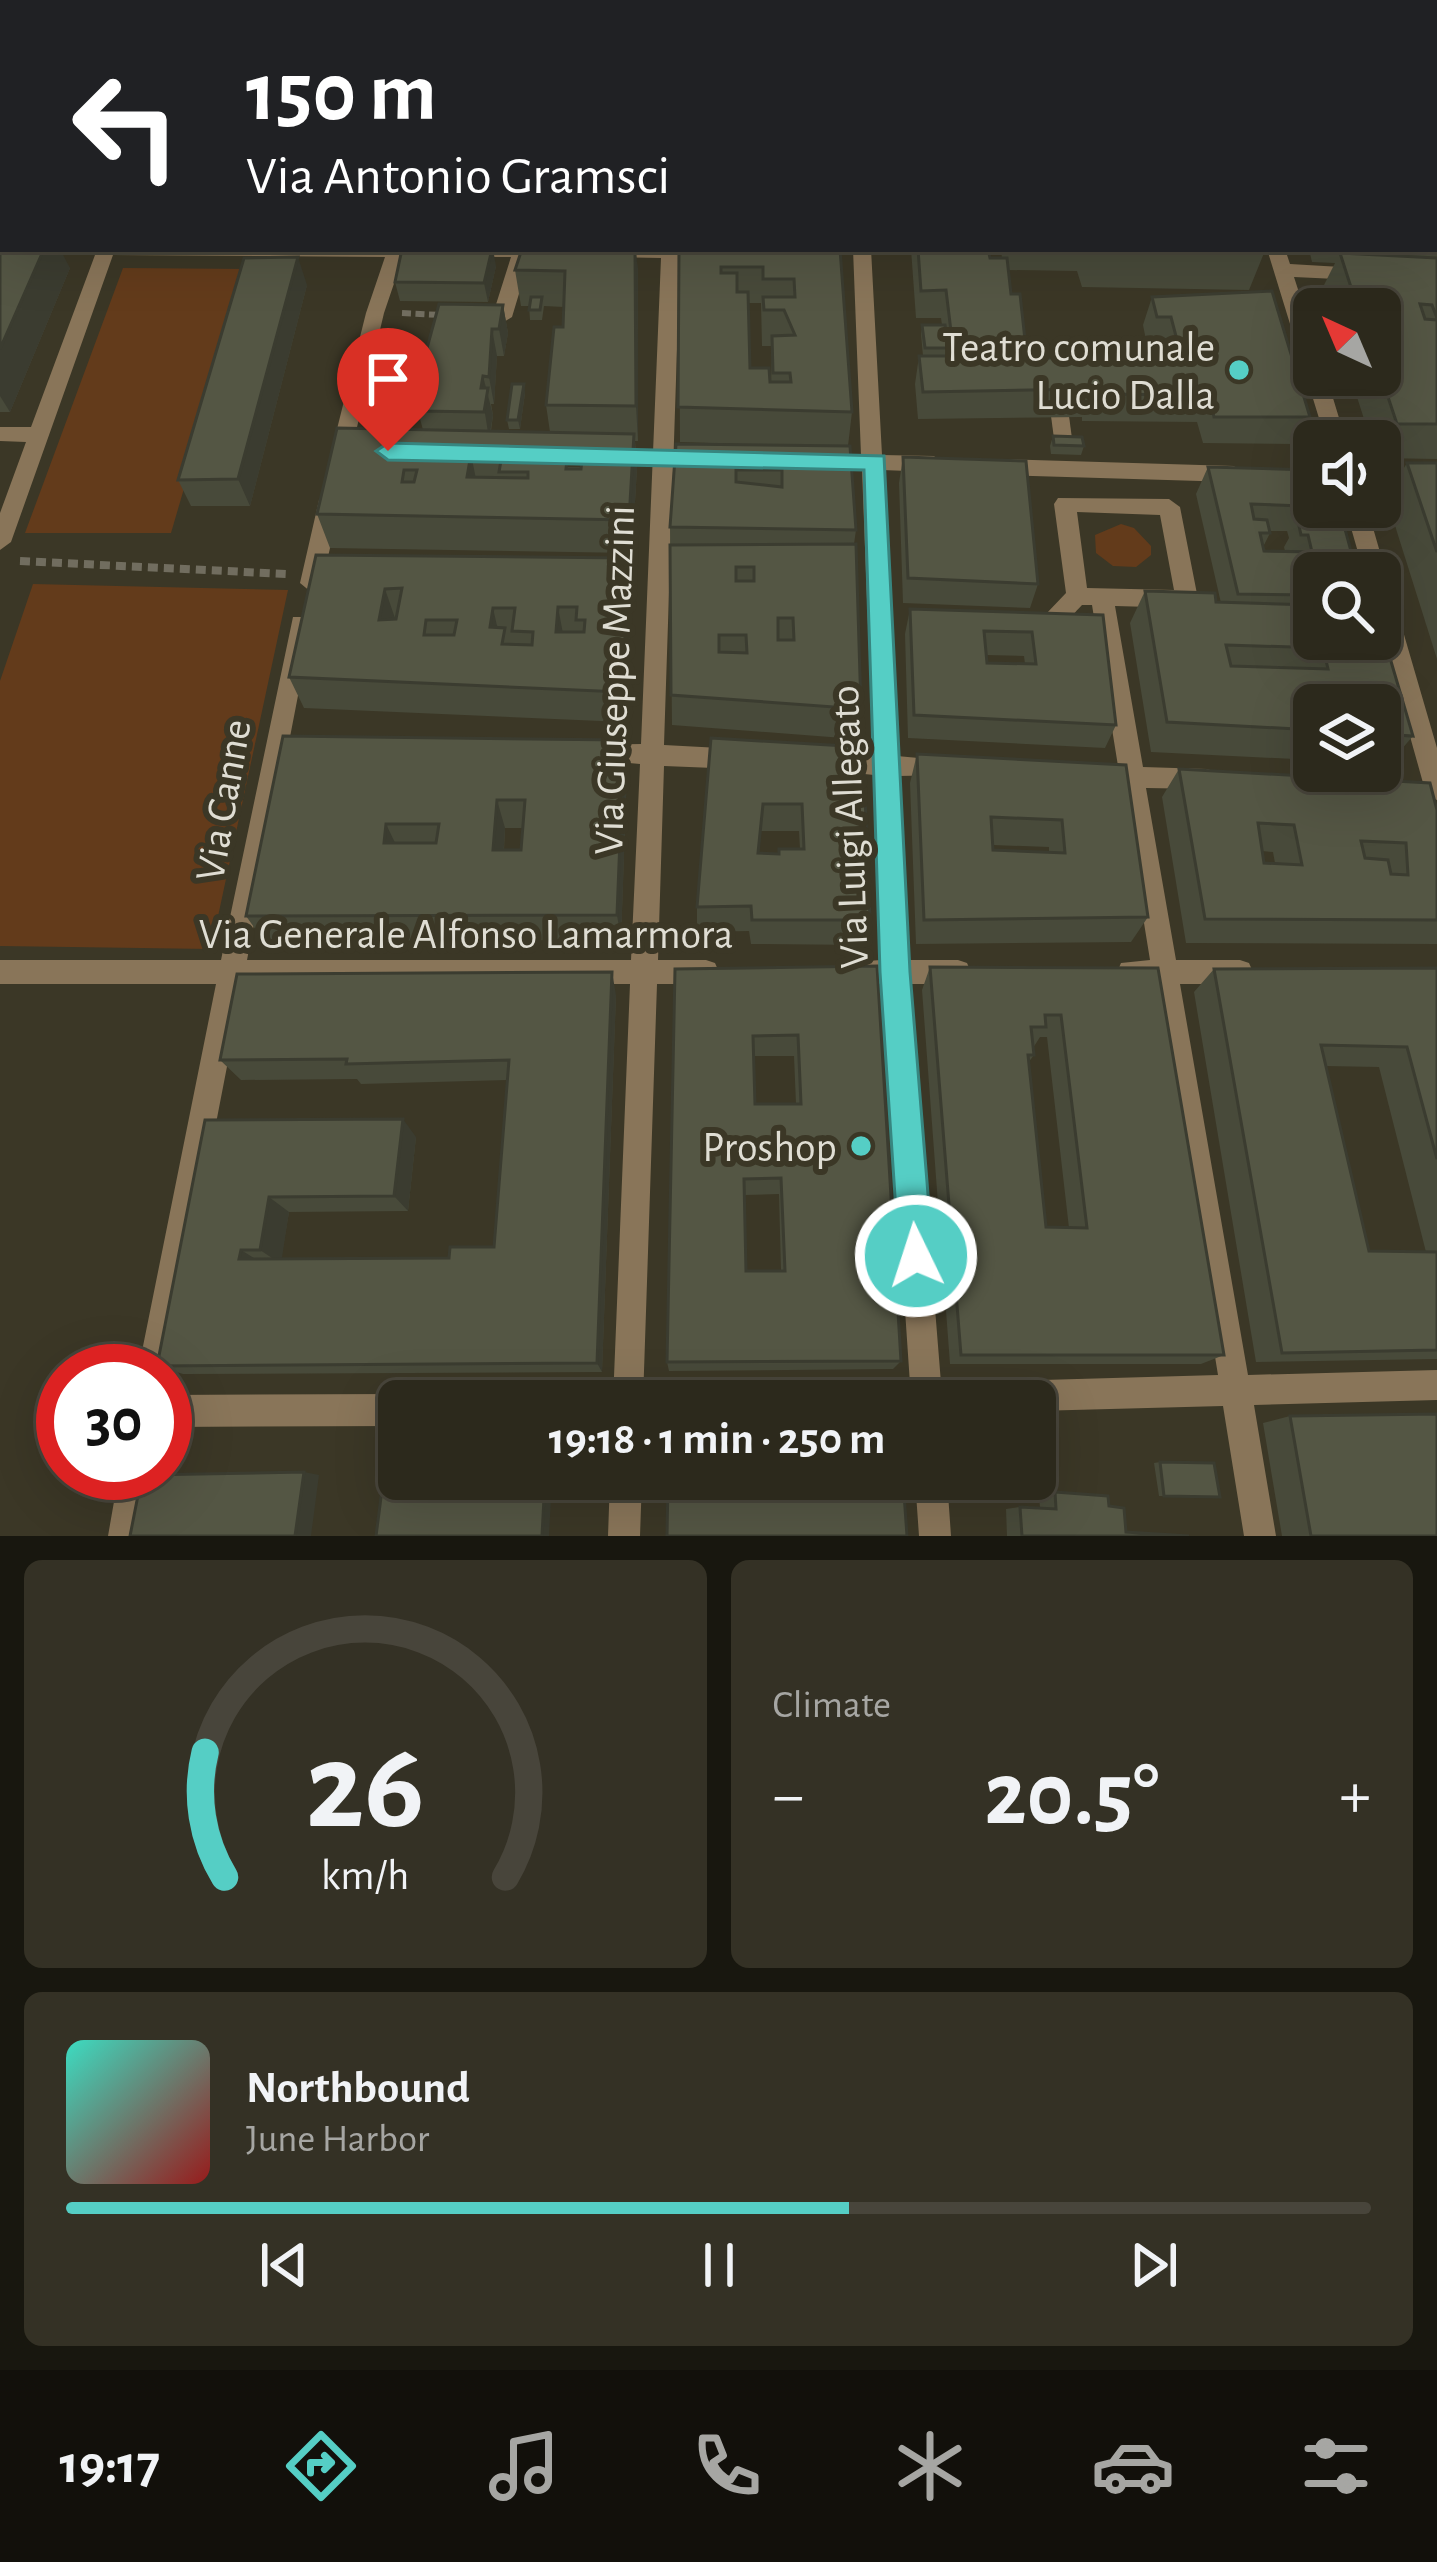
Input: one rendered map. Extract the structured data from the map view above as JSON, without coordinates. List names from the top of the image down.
{
  "streets": {
    "street": [
      "Via Giuseppe Mazzini",
      "Via Canne",
      "Via Luigi Allegato",
      "Via Generale Alfonso Lamarmora"
    ]
  },
  "crossings": [
    ["Via Giuseppe Mazzini", "Via Generale Alfonso Lamarmora"],
    ["Via Canne", "Via Generale Alfonso Lamarmora"]
  ],
  "places": ["Teatro comunale Lucio Dalla", "Proshop"],
  "north": "top left",
  "page": {
    "turn": ["150 m", "Via Antonio Gramsci"],
    "limit": "30",
    "trip": "19:18 · 1 min · 250 m",
    "tile": "Climate",
    "heat": ["−", "20.5°", "+"],
    "song": ["Northbound", "June Harbor"],
    "tabs": "19:17",
    "gauge": ["26", "km/h"]
  }
}
